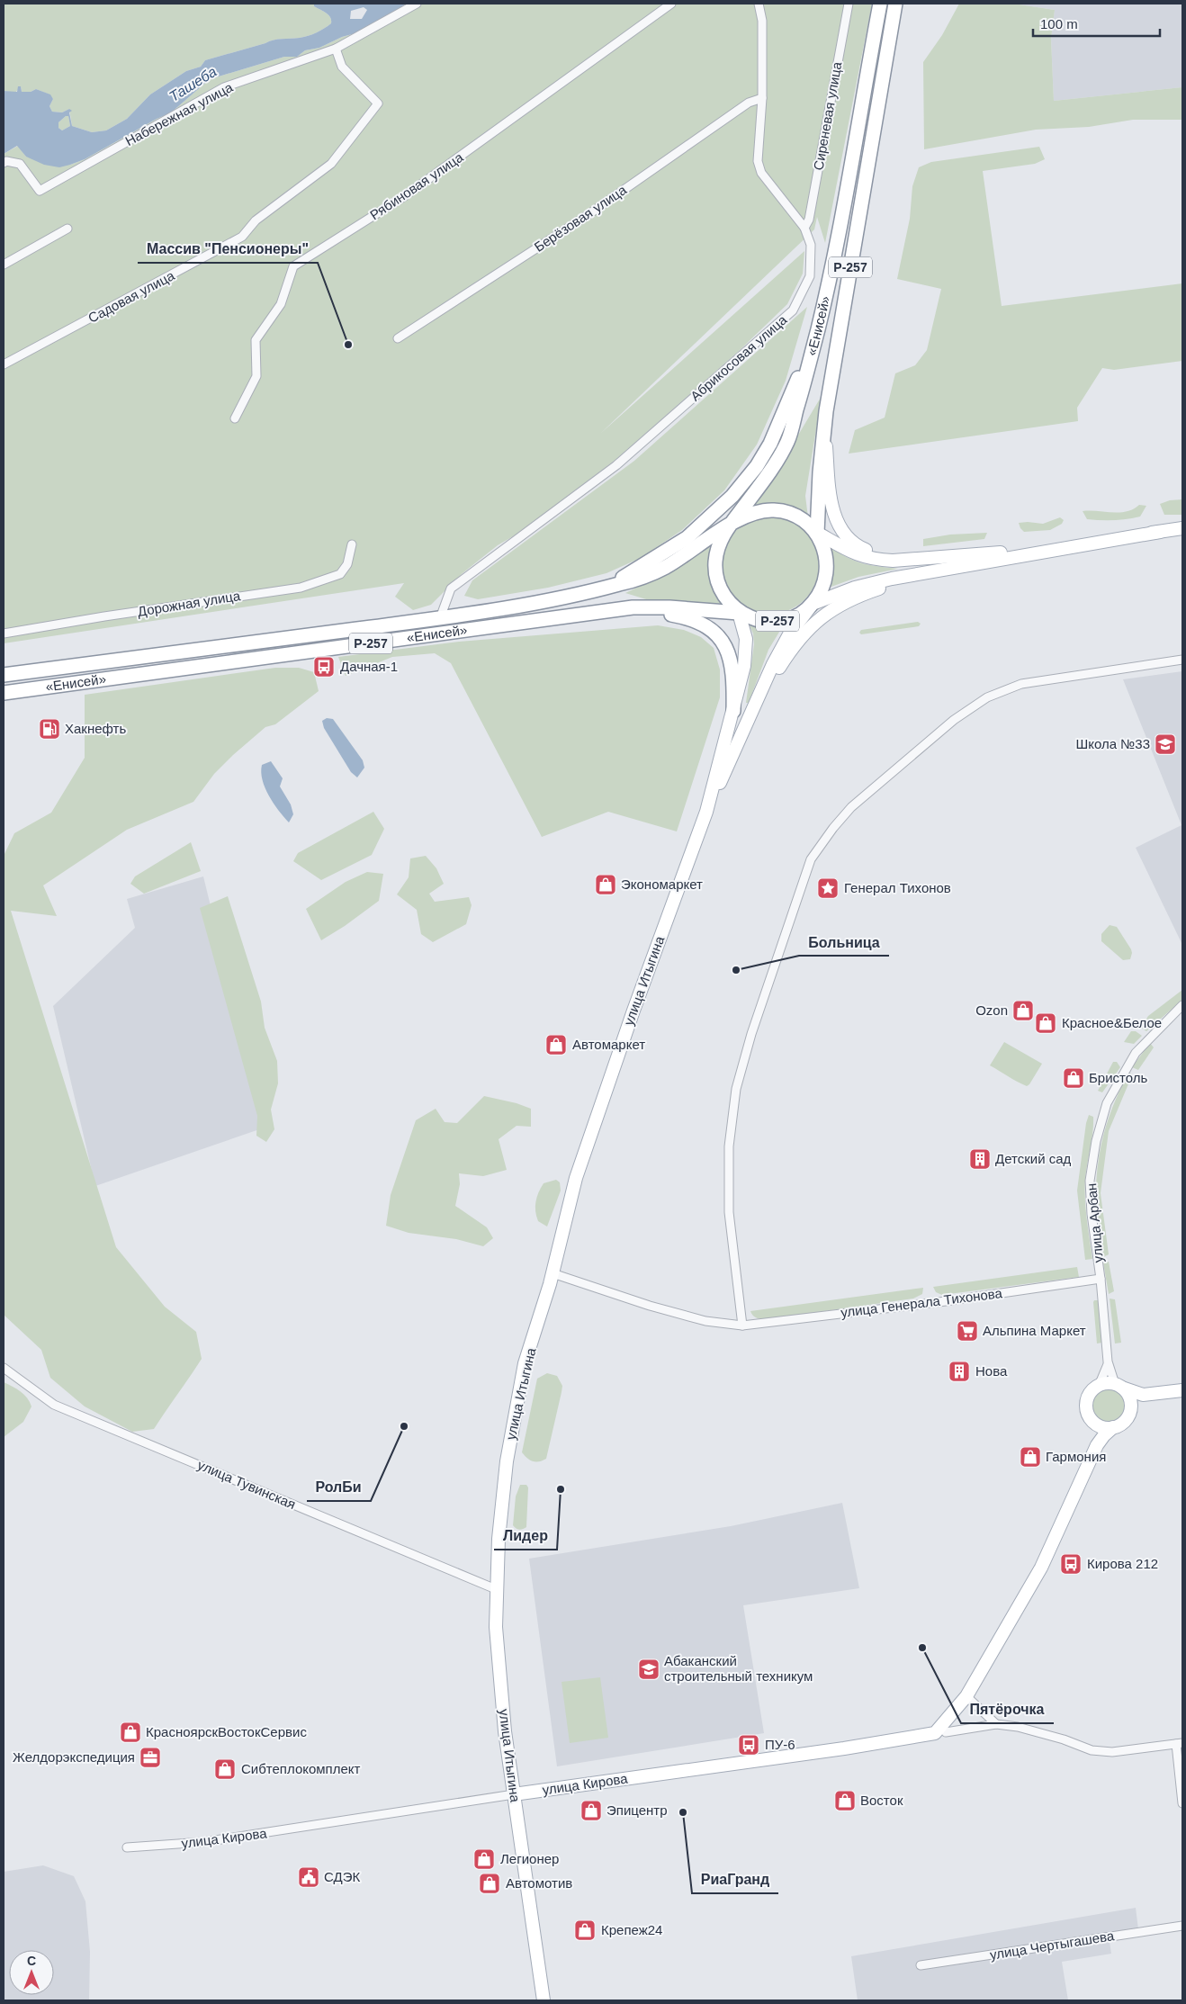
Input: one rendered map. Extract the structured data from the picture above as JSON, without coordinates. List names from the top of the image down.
{
  "streets": {
    "highway": ["Р-257", "«Енисей»"],
    "main road": ["улица Итыгина", "улица Кирова"],
    "street": [
      "Набережная улица",
      "Сиреневая улица",
      "Рябиновая улица",
      "Берёзовая улица",
      "Садовая улица",
      "Абрикосовая улица",
      "Дорожная улица",
      "улица Арбан",
      "улица Генерала Тихонова",
      "улица Тувинская",
      "улица Чертыгашева"
    ]
  },
  "crossings": [
    ["Набережная улица", "Садовая улица"],
    ["Сиреневая улица", "Абрикосовая улица"],
    ["Берёзовая улица", "Абрикосовая улица"],
    ["Р-257", "«Енисей»"],
    ["Р-257", "улица Итыгина"],
    ["«Енисей»", "Абрикосовая улица"],
    ["«Енисей»", "улица Итыгина"],
    ["улица Итыгина", "улица Генерала Тихонова"],
    ["улица Итыгина", "улица Тувинская"],
    ["улица Итыгина", "улица Кирова"],
    ["улица Арбан", "улица Генерала Тихонова"]
  ],
  "water": ["Ташеба"],
  "places": {
    "other": [
      "Массив \"Пенсионеры\"",
      "Больница",
      "РолБи",
      "Лидер",
      "Пятёрочка",
      "РиаГранд"
    ],
    "bus stop": ["Дачная-1", "Кирова 212", "ПУ-6"],
    "fuel station": ["Хакнефть"],
    "school or university": ["Школа №33", "Абаканский строительный техникум"],
    "shop": [
      "Экономаркет",
      "Ozon",
      "Красное&Белое",
      "Автомаркет",
      "Бристоль",
      "Гармония",
      "КрасноярскВостокСервис",
      "Сибтеплокомплект",
      "Восток",
      "Эпицентр",
      "Легионер",
      "Автомотив",
      "Крепеж24"
    ],
    "place": ["Генерал Тихонов"],
    "building": ["Детский сад", "Нова"],
    "supermarket": ["Альпина Маркет"],
    "office": ["Желдорэкспедиция"],
    "public building": ["СДЭК"]
  },
  "scale_bar": "100 m",
  "north": "top"
}
